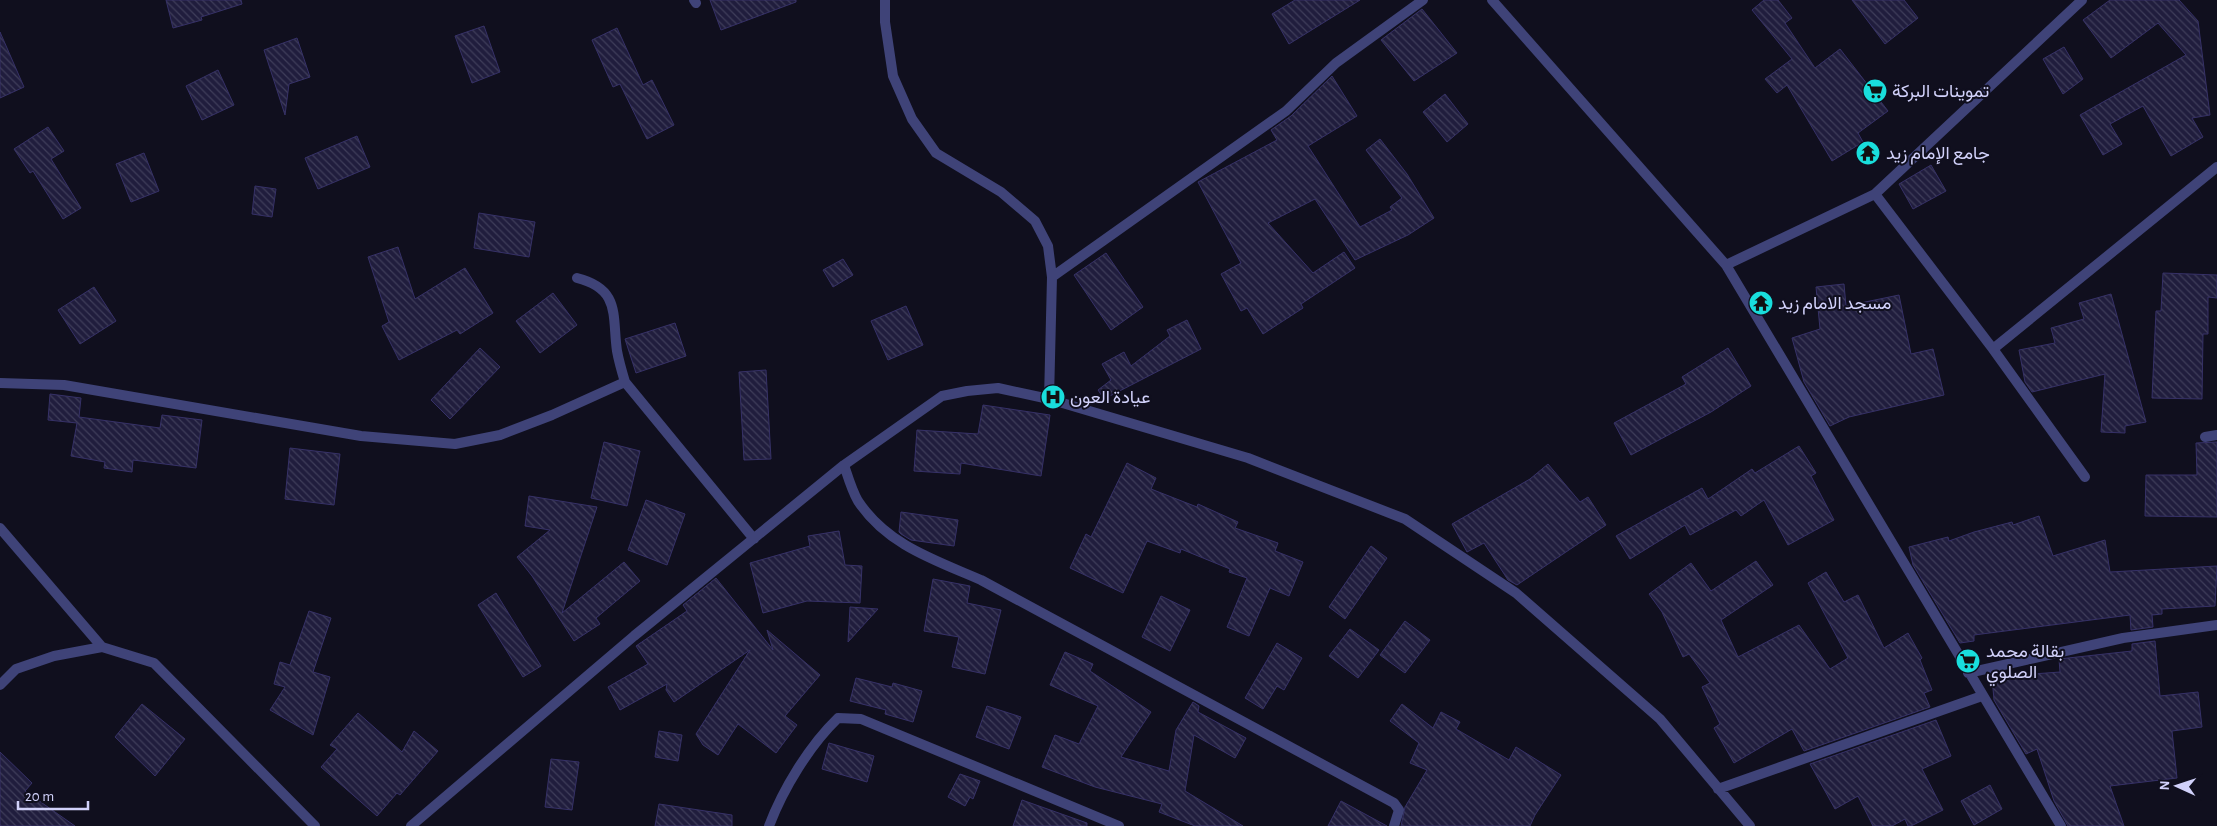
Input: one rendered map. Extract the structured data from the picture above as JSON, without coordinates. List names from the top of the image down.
{
  "places": {
    "supermarket": ["تموينات البركة", "بقالة محمد الصلوي"],
    "temple": ["جامع الإمام زيد", "مسجد الامام زيد"],
    "hospital": ["عيادة العون"]
  },
  "scale_bar": "20 m",
  "north": "left"
}
